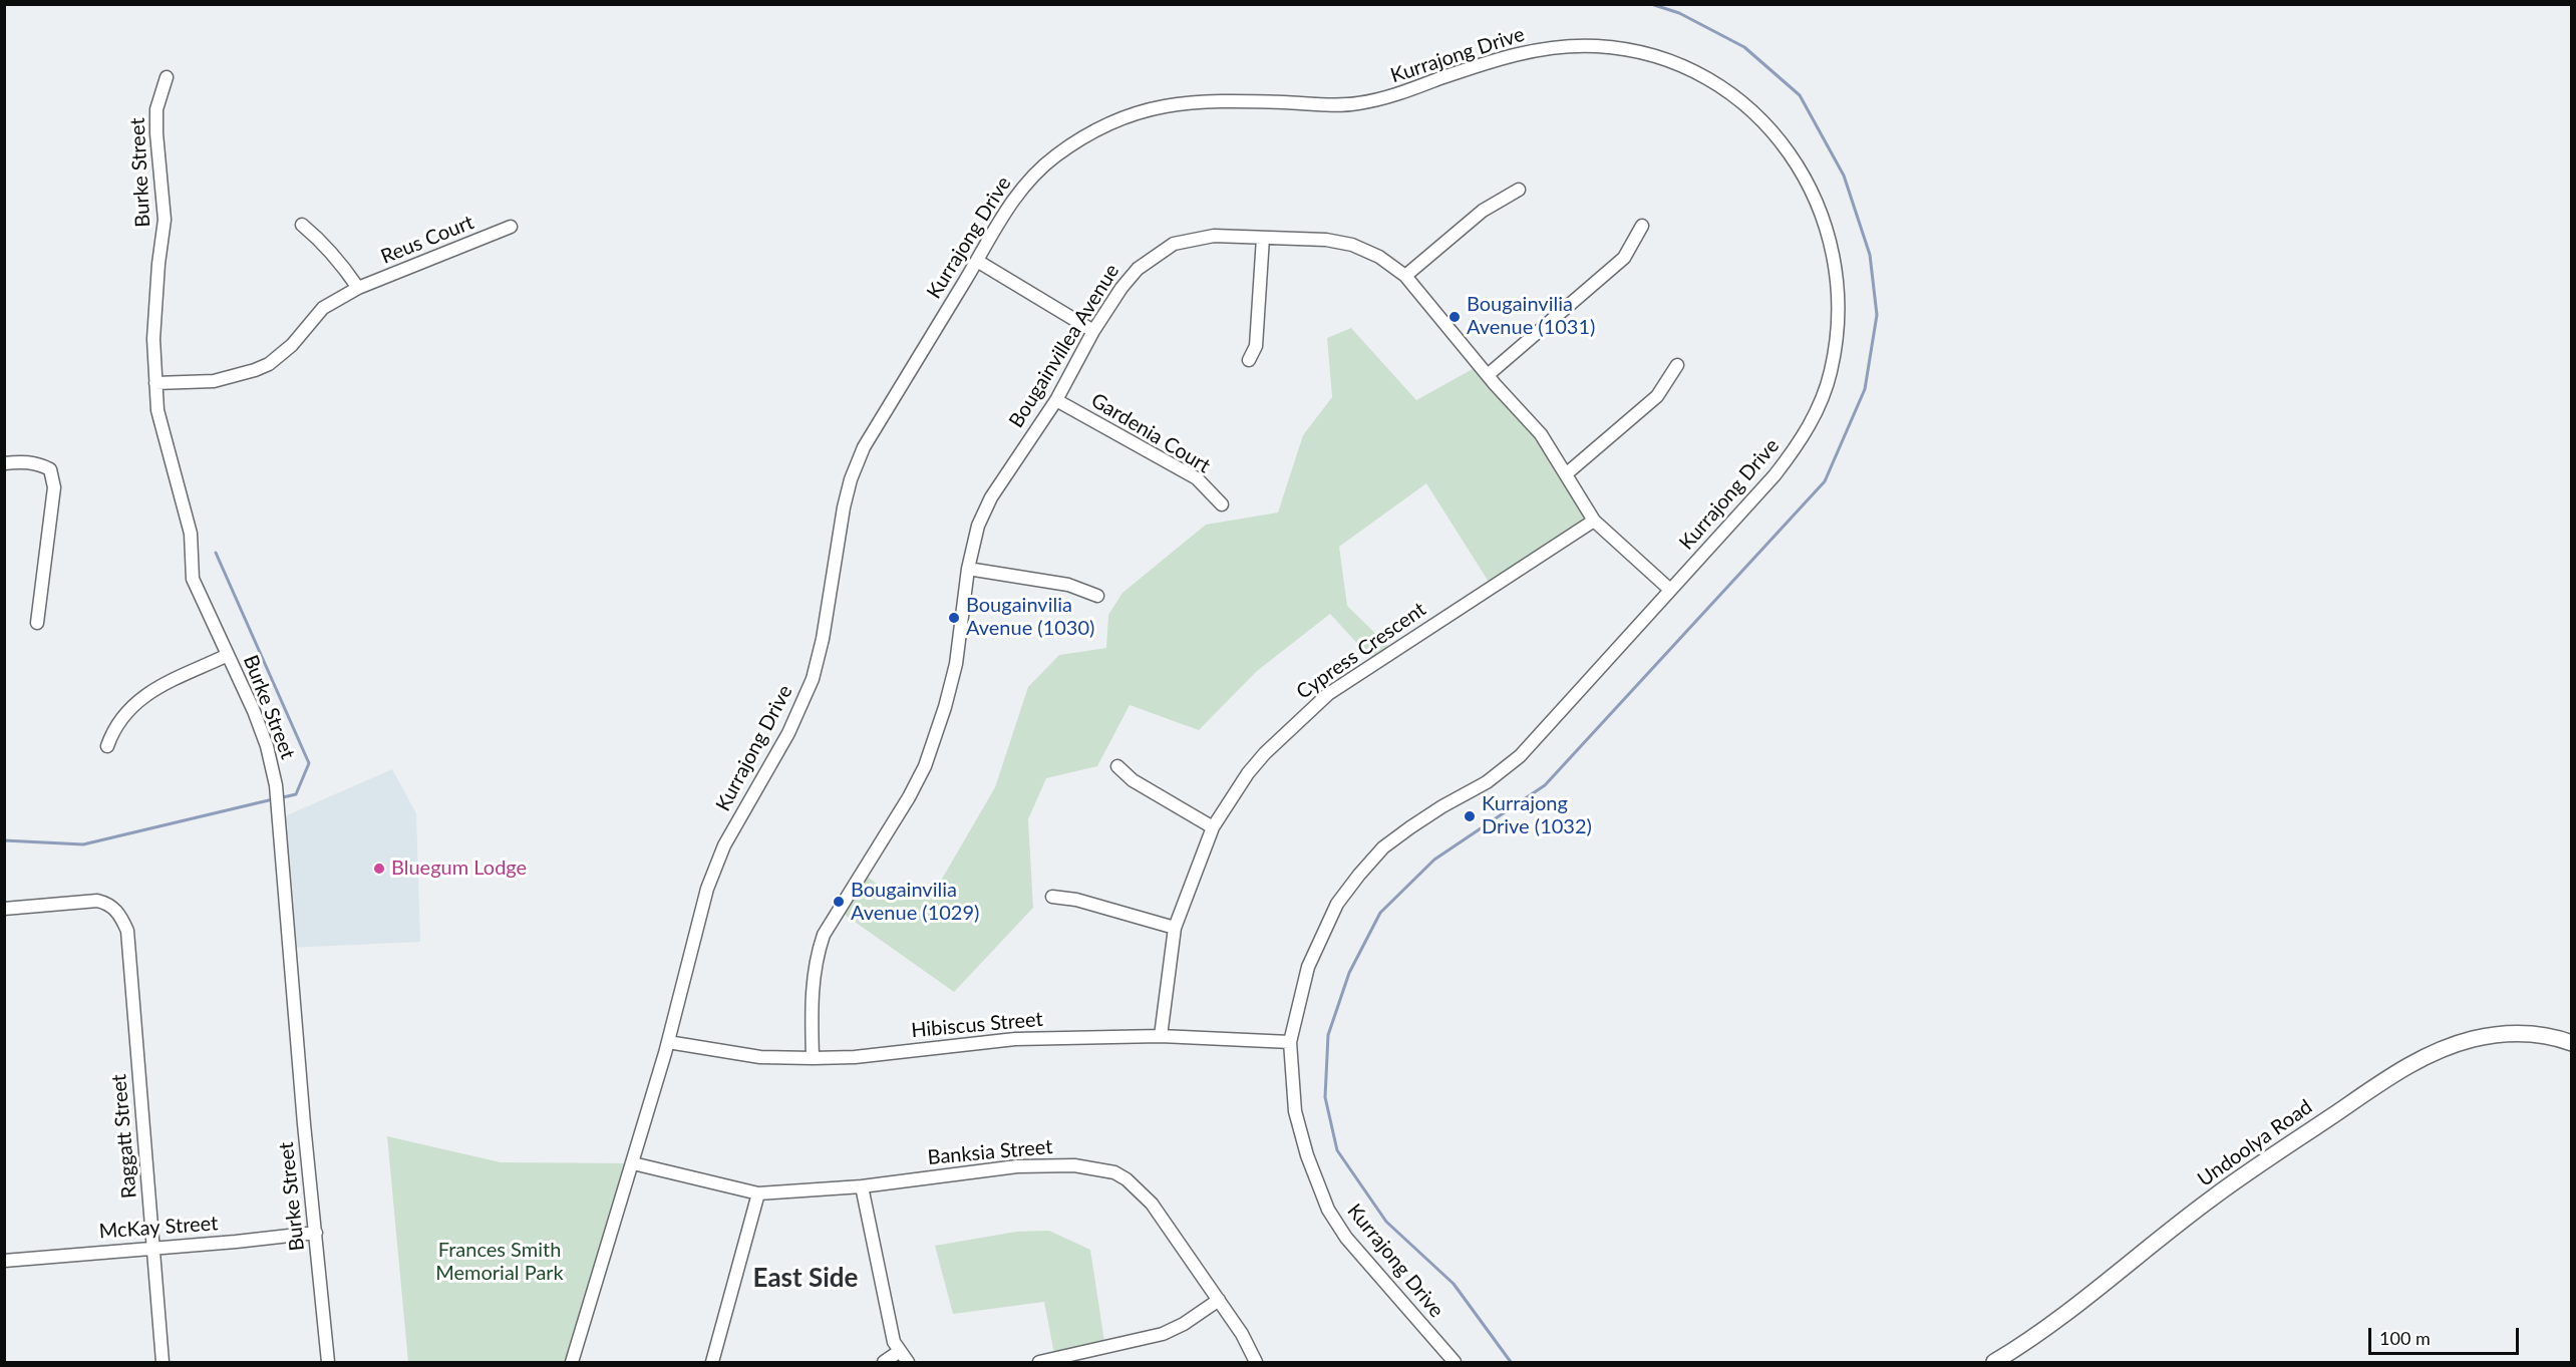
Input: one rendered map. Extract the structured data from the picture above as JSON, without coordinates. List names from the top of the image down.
{
  "streets": {
    "street": [
      "Kurrajong Drive",
      "Burke Street",
      "Reus Court",
      "Bougainvillea Avenue",
      "Gardenia Court",
      "Cypress Crescent",
      "Hibiscus Street",
      "Raggatt Street",
      "Undoolya Road",
      "Banksia Street",
      "McKay Street"
    ]
  },
  "crossings": [
    ["Kurrajong Drive", "Bougainvillea Avenue"],
    ["Kurrajong Drive", "Hibiscus Street"],
    ["Kurrajong Drive", "Banksia Street"],
    ["Burke Street", "Reus Court"],
    ["Burke Street", "McKay Street"],
    ["Bougainvillea Avenue", "Gardenia Court"],
    ["Bougainvillea Avenue", "Cypress Crescent"],
    ["Bougainvillea Avenue", "Hibiscus Street"],
    ["Cypress Crescent", "Hibiscus Street"],
    ["Raggatt Street", "McKay Street"]
  ],
  "districts": ["East Side"],
  "parks": ["Frances Smith Memorial Park"],
  "places": [
    "Bougainvilia Avenue (1031)",
    "Bougainvilia Avenue (1030)",
    "Kurrajong Drive (1032)",
    "Bluegum Lodge",
    "Bougainvilia Avenue (1029)"
  ],
  "scale_bar": "100 m"
}
